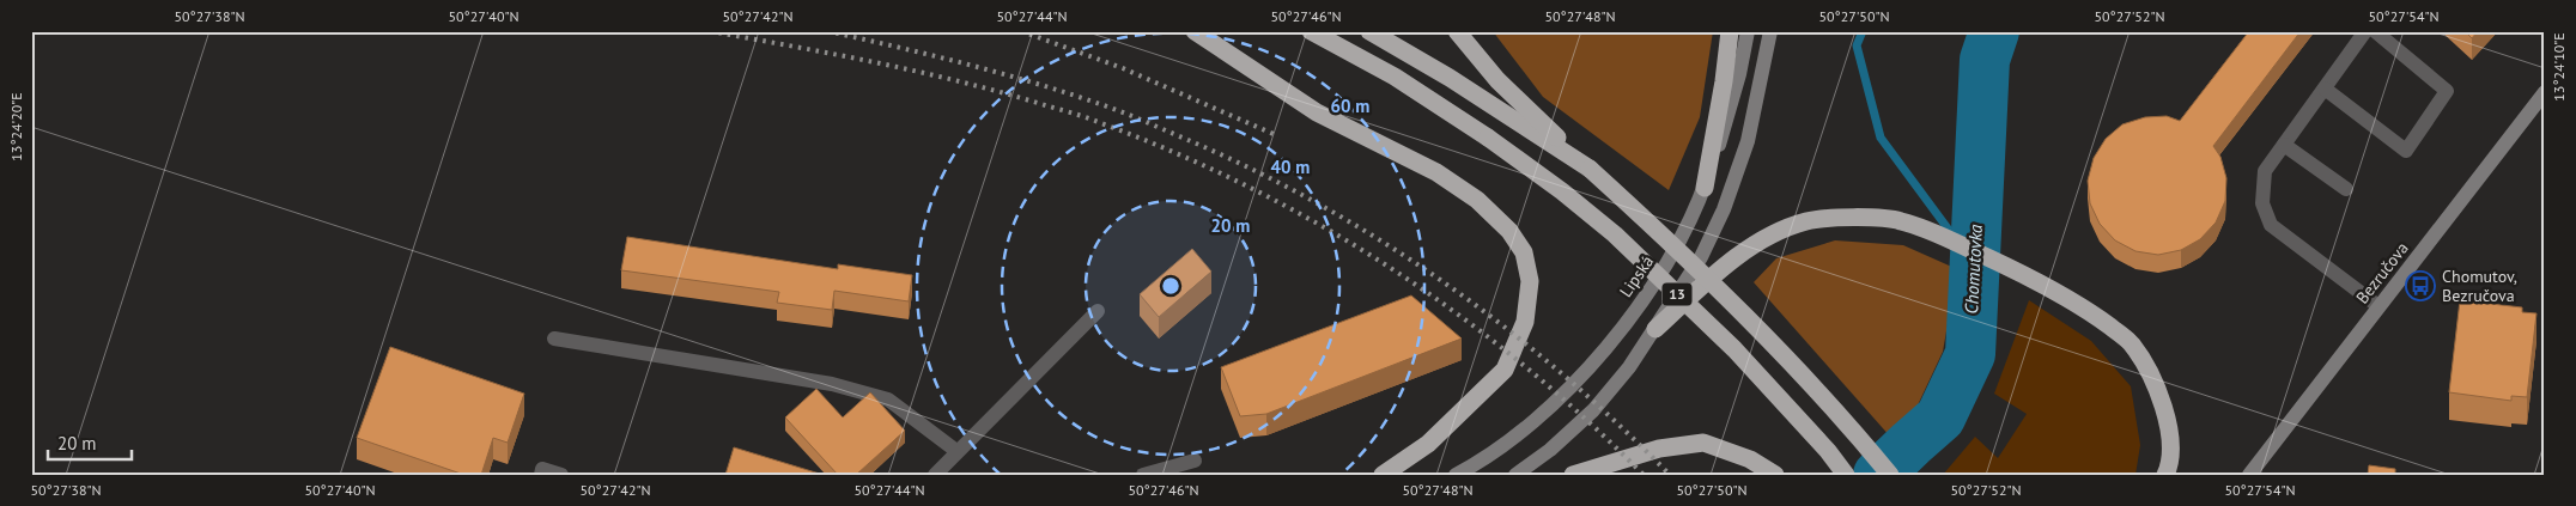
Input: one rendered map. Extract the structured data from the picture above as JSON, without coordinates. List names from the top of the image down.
{
  "streets": {
    "highway": ["13"],
    "street": ["Bezručova", "Lipská"]
  },
  "water": ["Chomutovka"],
  "places": {
    "bus stop": ["Chomutov, Bezručova"]
  },
  "scale_bar": "20 m",
  "coordinates": [
    "50°27'38\"N",
    "50°27'40\"N",
    "50°27'42\"N",
    "50°27'44\"N",
    "50°27'46\"N",
    "50°27'48\"N",
    "50°27'50\"N",
    "50°27'52\"N",
    "50°27'54\"N",
    "13°24'10\"E",
    "13°24'20\"E"
  ],
  "rings": ["60 m", "40 m", "20 m"]
}
